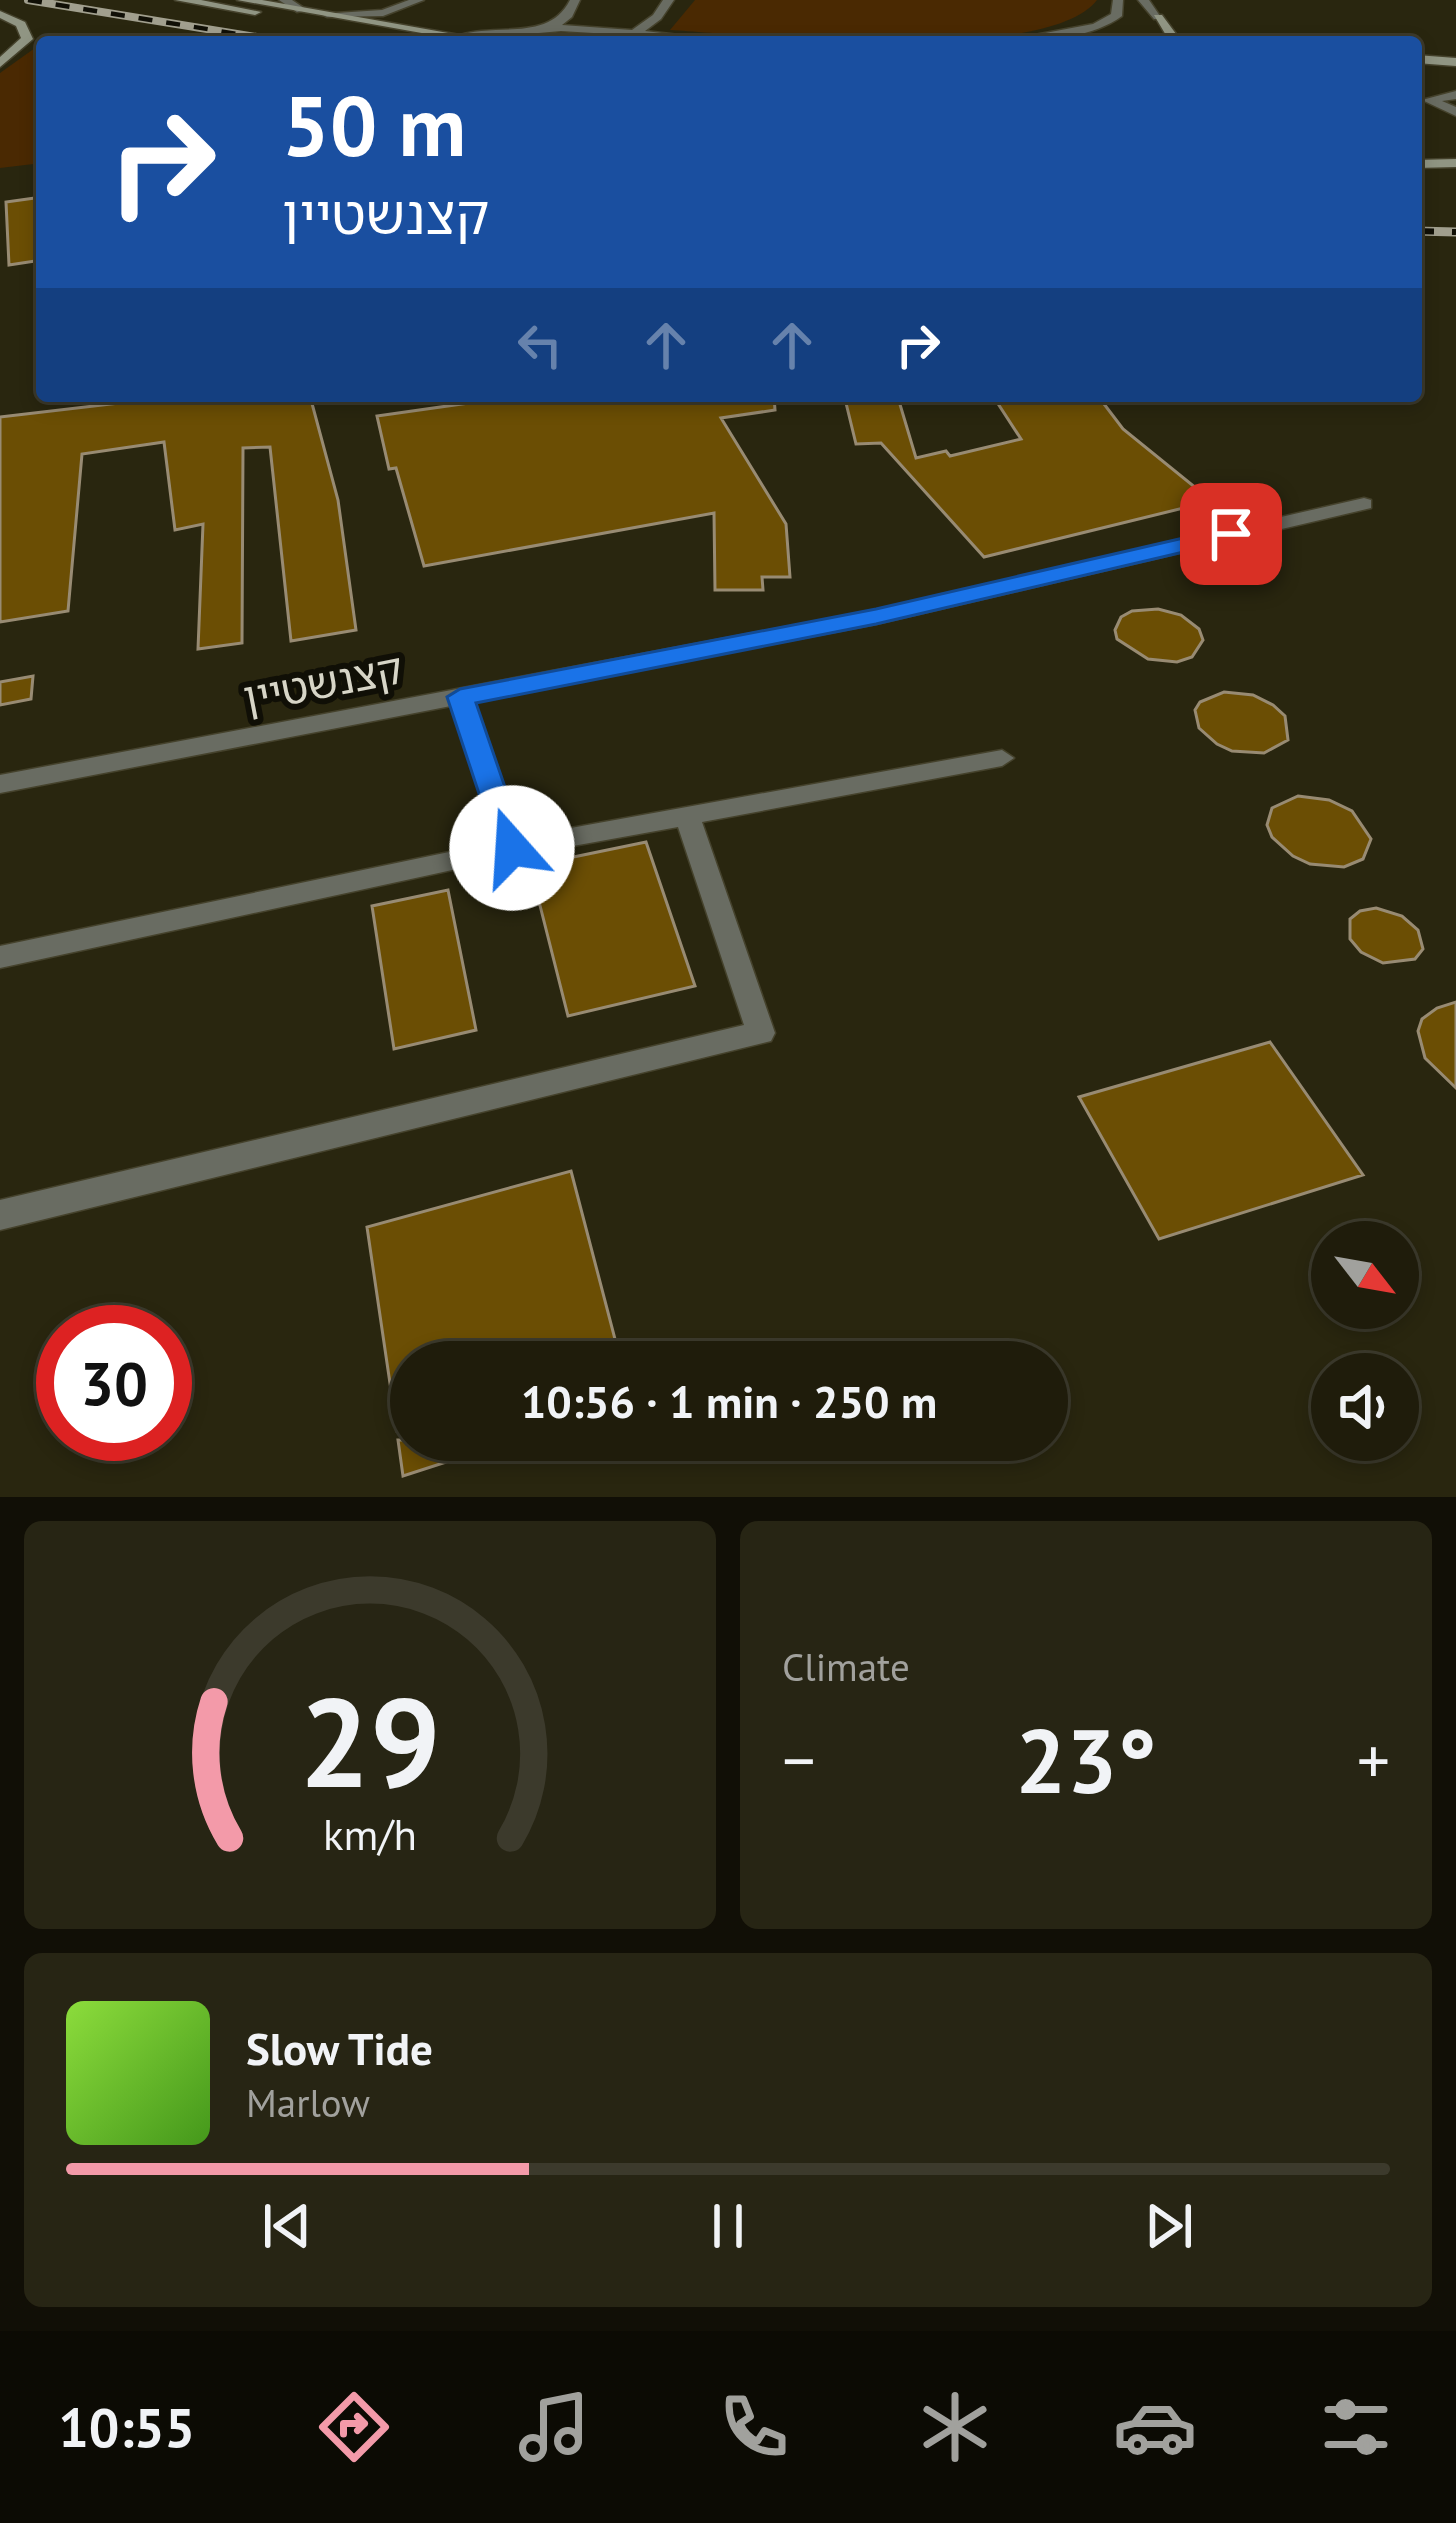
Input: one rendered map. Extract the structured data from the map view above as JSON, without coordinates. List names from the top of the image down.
{
  "streets": {
    "street": ["קצנשטיין"]
  },
  "north": "bottom right",
  "page": {
    "turn": ["50 m", "קצנשטיין"],
    "limit": "30",
    "trip": "10:56 · 1 min · 250 m",
    "tile": "Climate",
    "heat": ["−", "23°", "+"],
    "song": ["Slow Tide", "Marlow"],
    "tabs": "10:55",
    "gauge": ["29", "km/h"]
  }
}
